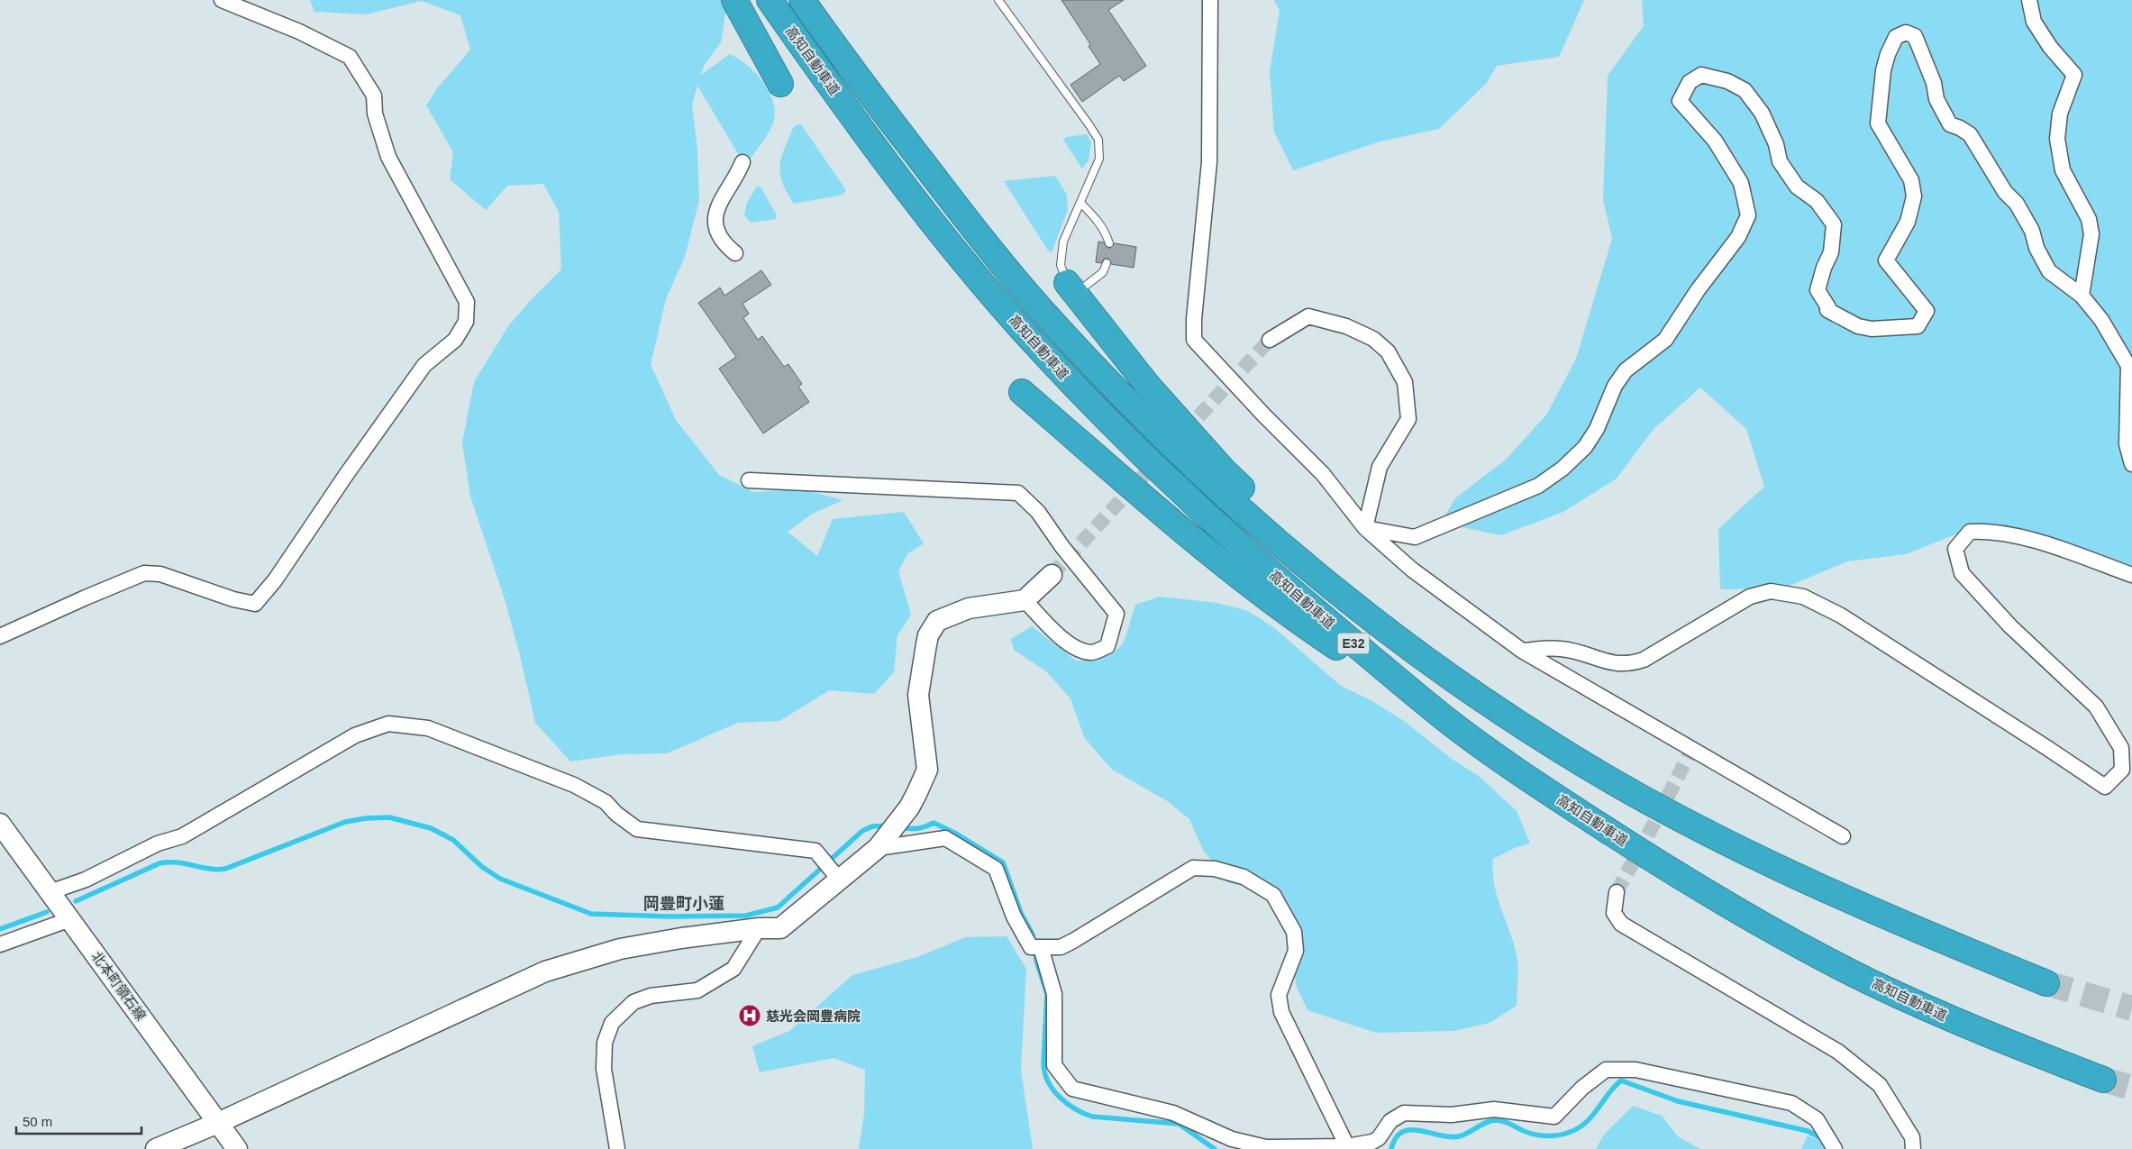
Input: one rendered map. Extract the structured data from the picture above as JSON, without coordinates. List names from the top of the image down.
{
  "streets": {
    "highway": ["高知自動車道", "E32"],
    "street": ["北本町領石線"]
  },
  "districts": ["岡豊町小蓮"],
  "places": {
    "hospital": ["慈光会岡豊病院"]
  },
  "scale_bar": "50 m"
}
